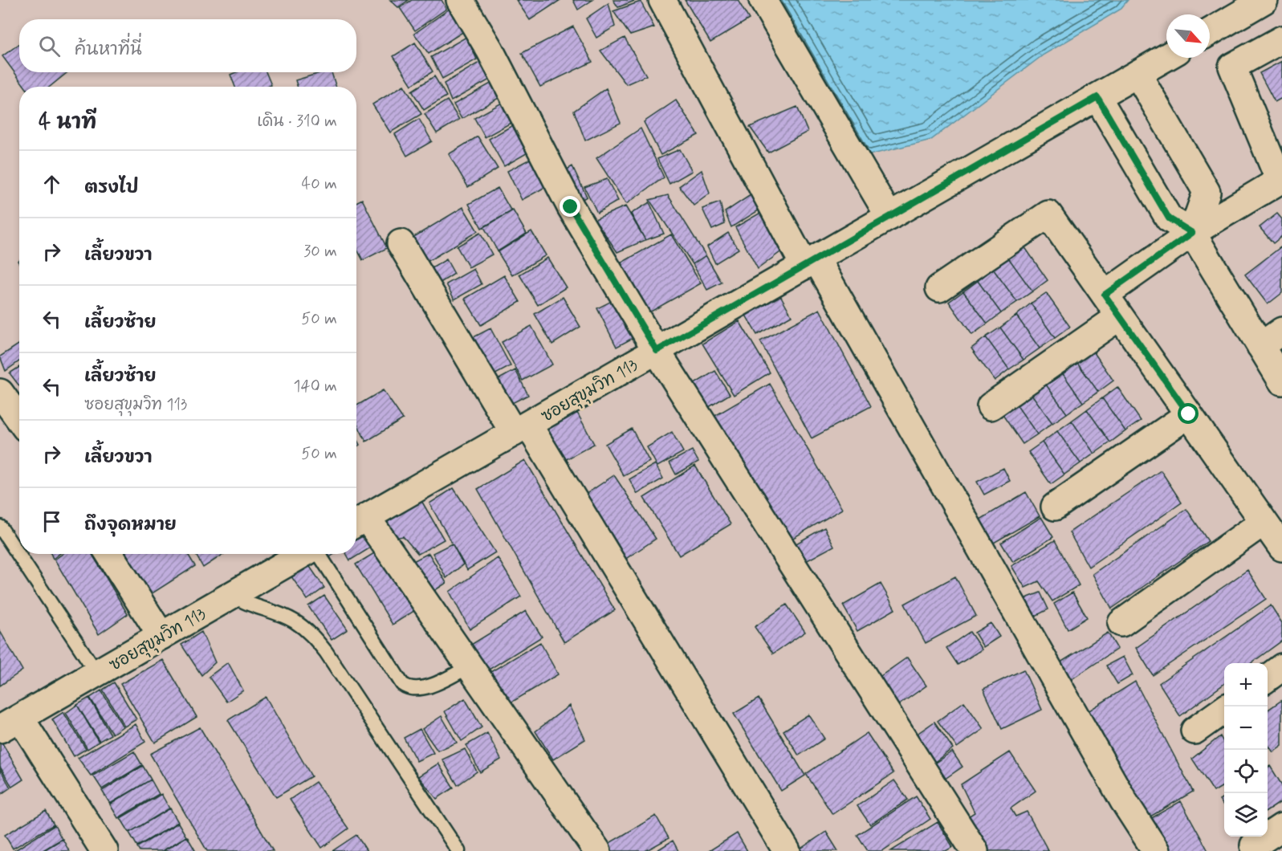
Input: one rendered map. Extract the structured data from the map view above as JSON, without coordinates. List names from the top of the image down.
{
  "streets": {
    "street": ["ซอยสุขุมวิท 113"]
  },
  "north": "bottom right",
  "page": {
    "search": "ค้นหาที่นี่",
    "heading": ["4 นาที", "เดิน · 310 m"],
    "list": [
      ["ตรงไป", "40 m"],
      ["เลี้ยวขวา", "30 m"],
      ["เลี้ยวซ้าย", "50 m"],
      ["เลี้ยวซ้าย", "ซอยสุขุมวิท 113", "140 m"],
      ["เลี้ยวขวา", "50 m"],
      "ถึงจุดหมาย"
    ],
    "map_buttons": ["+", "−"]
  }
}
